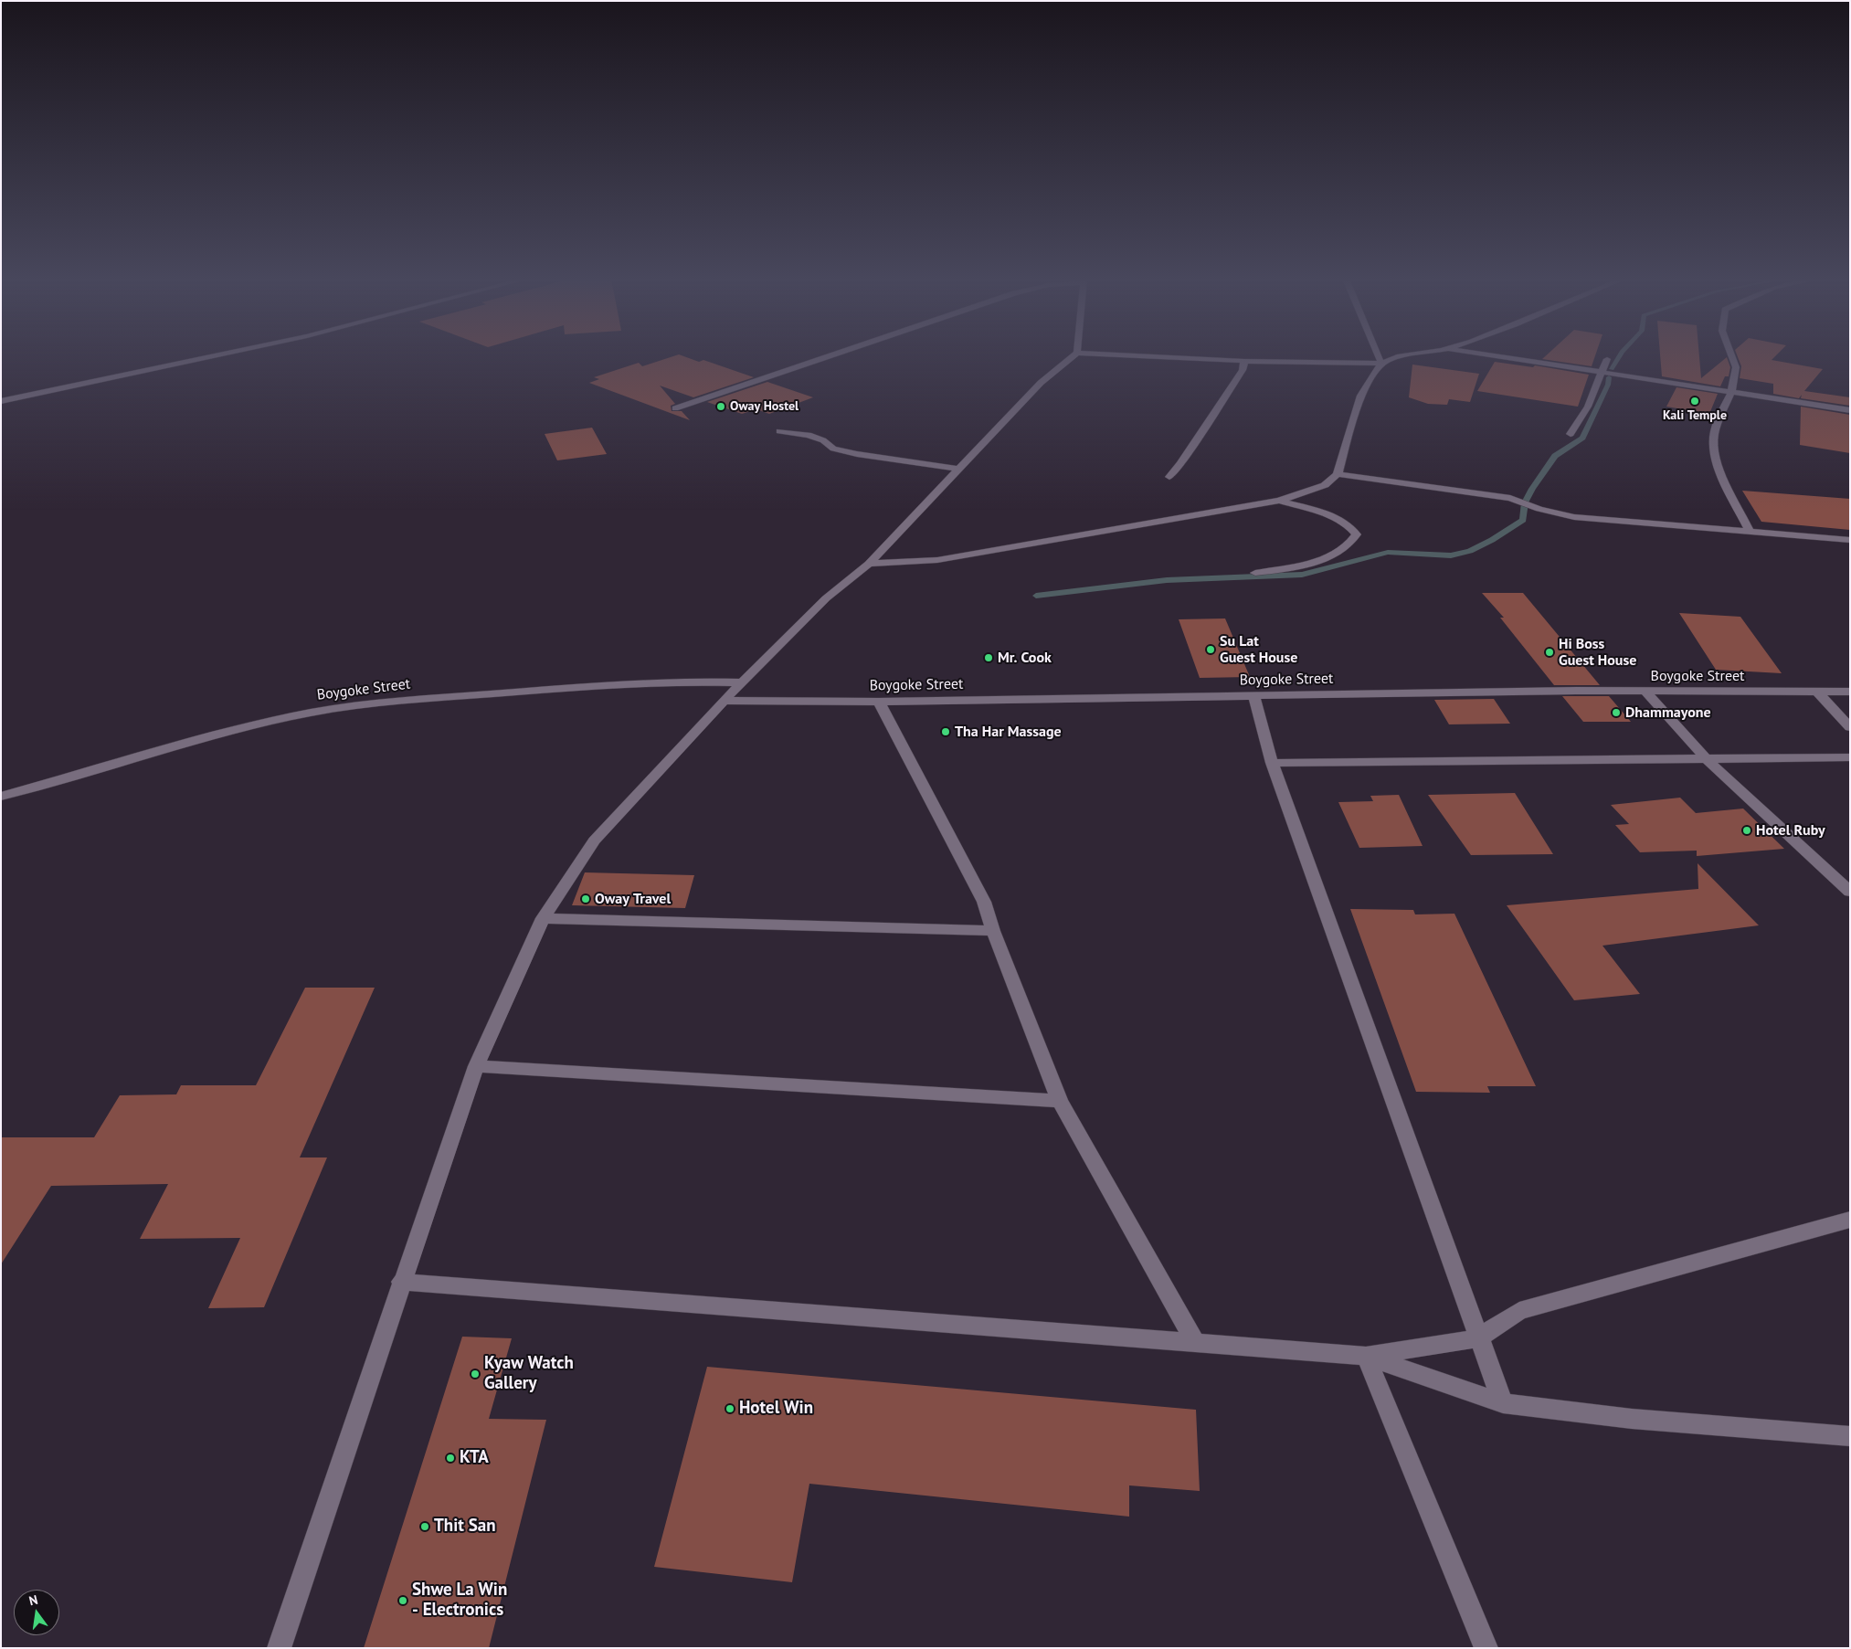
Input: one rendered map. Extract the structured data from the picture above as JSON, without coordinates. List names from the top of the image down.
{
  "streets": {
    "street": ["Boygoke Street"]
  },
  "places": [
    "Kali Temple",
    "Oway Hostel",
    "Su Lat Guest House",
    "Hi Boss Guest House",
    "Mr. Cook",
    "Dhammayone",
    "Tha Har Massage",
    "Hotel Ruby",
    "Oway Travel",
    "Kyaw Watch Gallery",
    "Hotel Win",
    "KTA",
    "Thit San",
    "Shwe La Win - Electronics"
  ],
  "north": "top"
}
